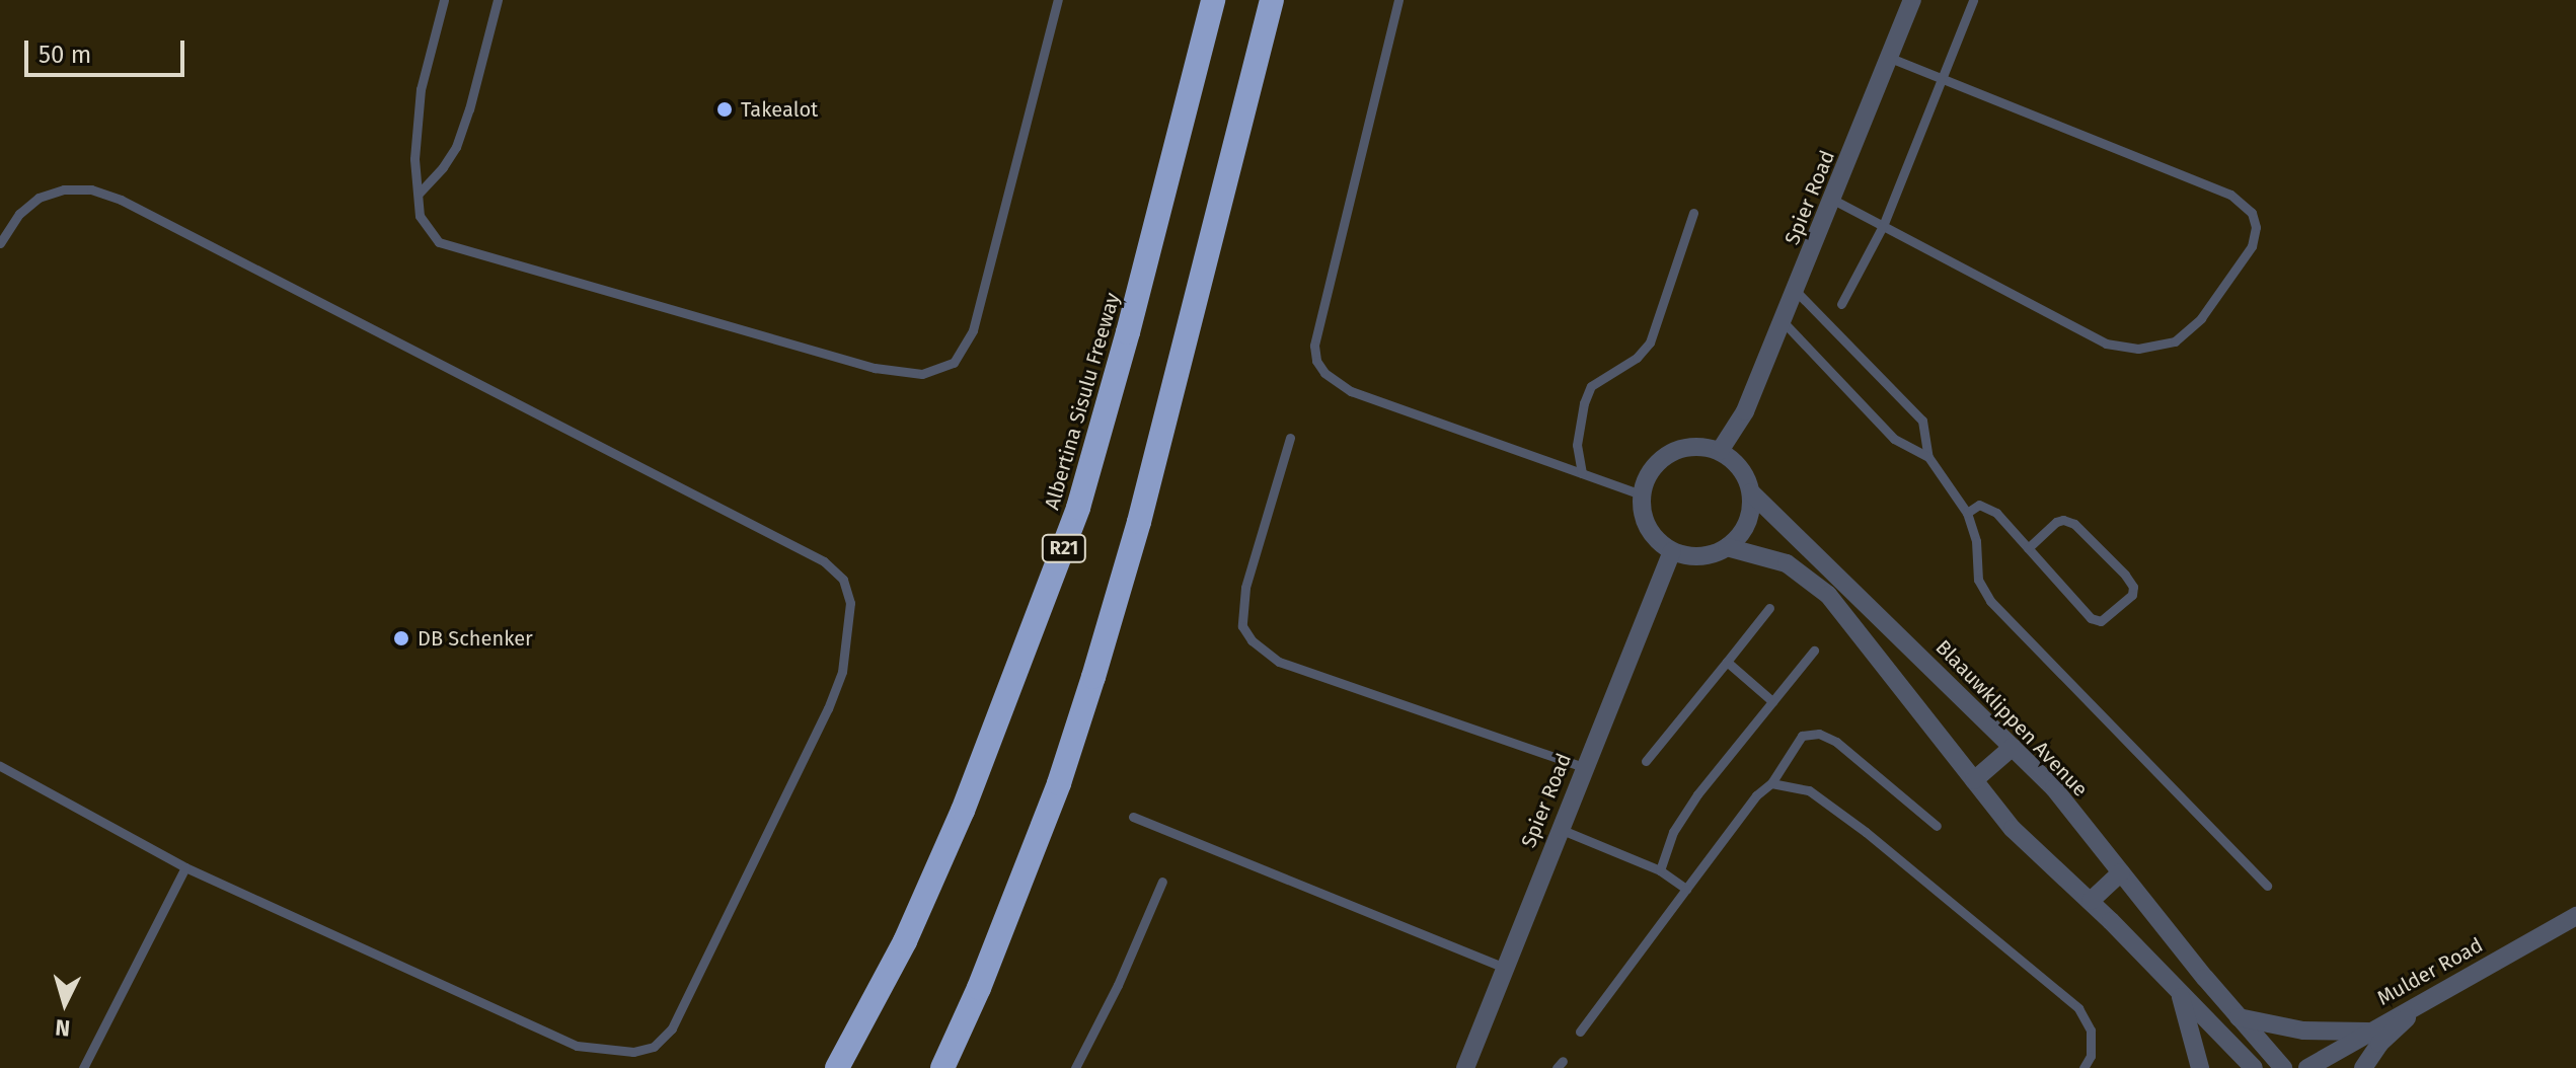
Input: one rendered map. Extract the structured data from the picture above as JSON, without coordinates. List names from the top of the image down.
{
  "streets": {
    "highway": ["Albertina Sisulu Freeway", "R21"],
    "street": ["Spier Road", "Blaauwklippen Avenue", "Mulder Road"]
  },
  "crossings": [
    ["Spier Road", "Blaauwklippen Avenue"]
  ],
  "places": ["Takealot", "DB Schenker"],
  "scale_bar": "50 m",
  "north": "bottom"
}
